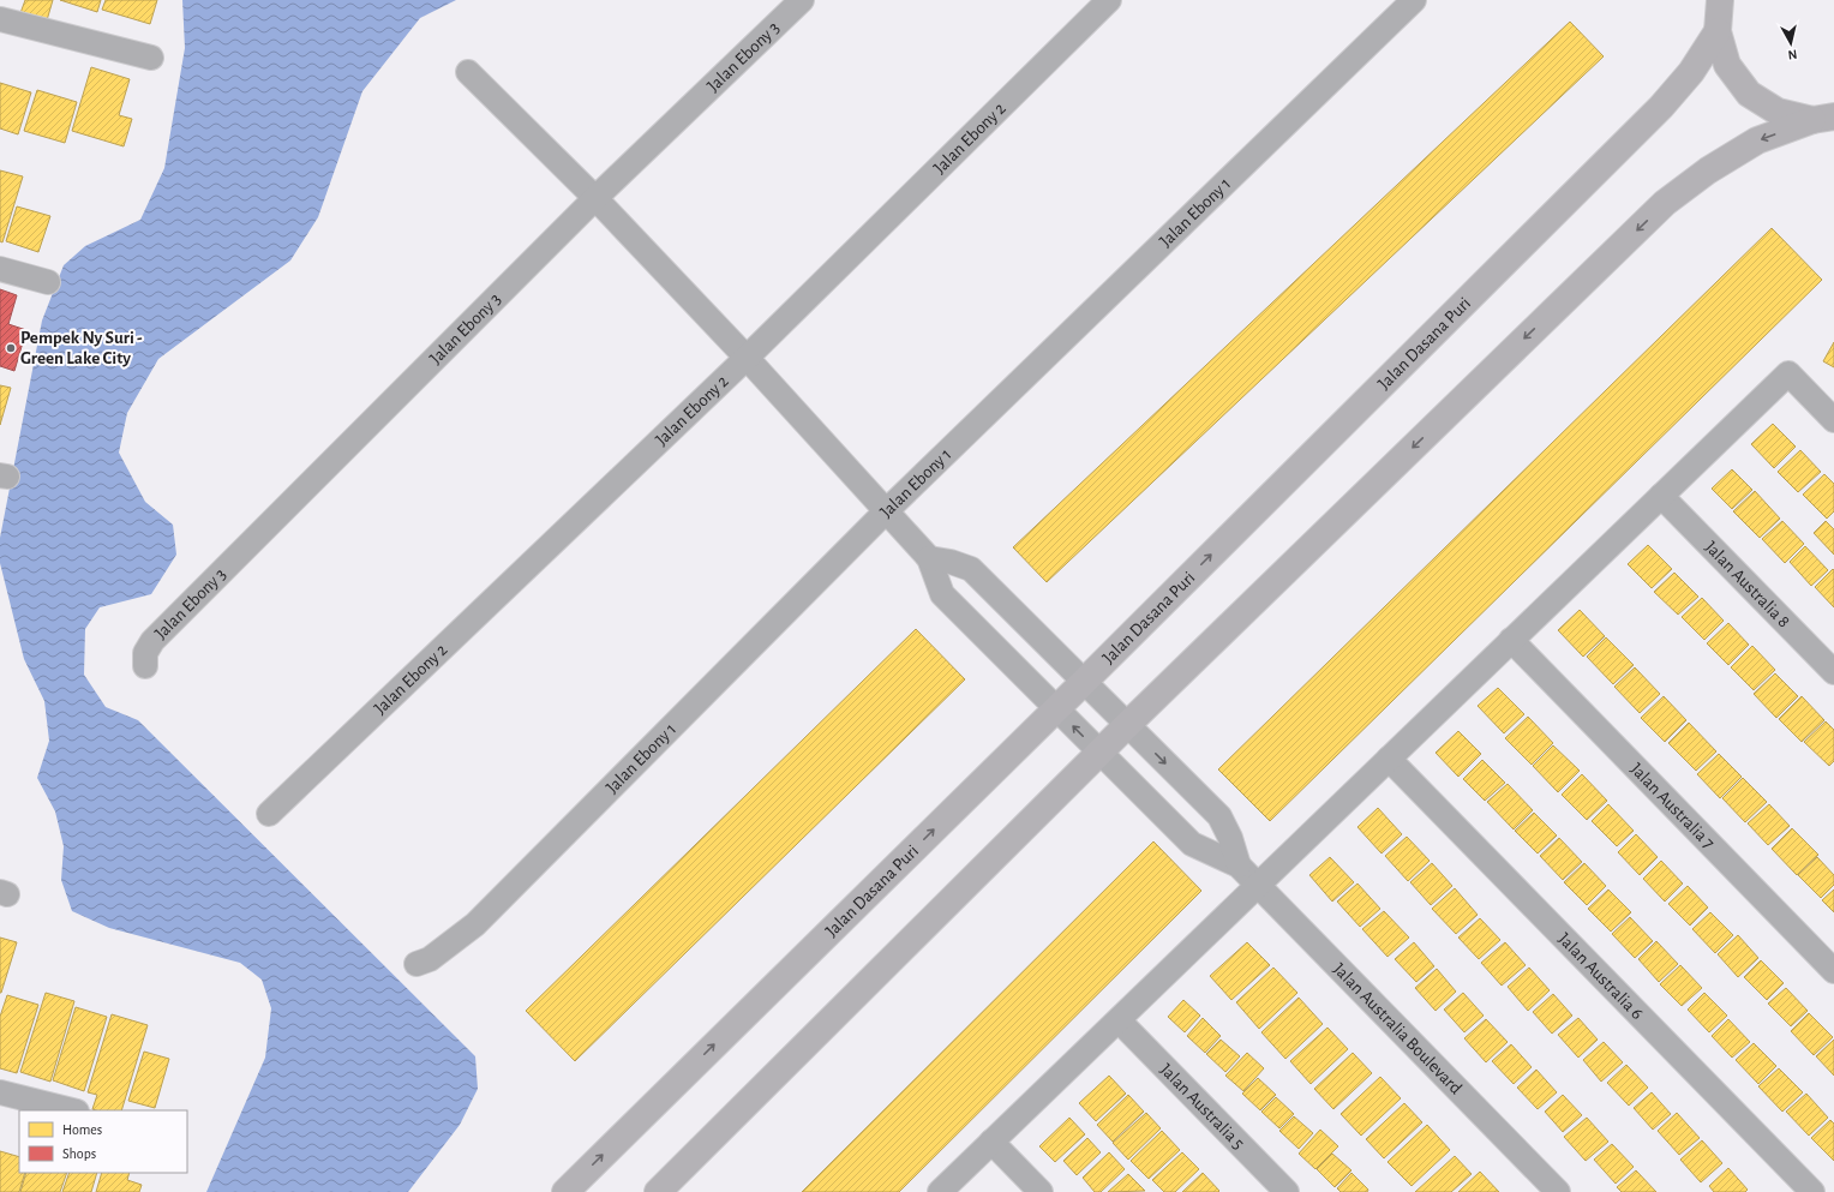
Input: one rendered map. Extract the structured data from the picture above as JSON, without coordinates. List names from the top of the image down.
{
  "streets": {
    "main road": ["Jalan Dasana Puri"],
    "street": [
      "Jalan Ebony 3",
      "Jalan Ebony 2",
      "Jalan Ebony 1",
      "Jalan Australia 8",
      "Jalan Australia 7",
      "Jalan Australia 6",
      "Jalan Australia Boulevard",
      "Jalan Australia 5"
    ]
  },
  "places": ["Pempek Ny Suri - Green Lake City"],
  "legend": ["Homes", "Shops"],
  "north": "bottom"
}
